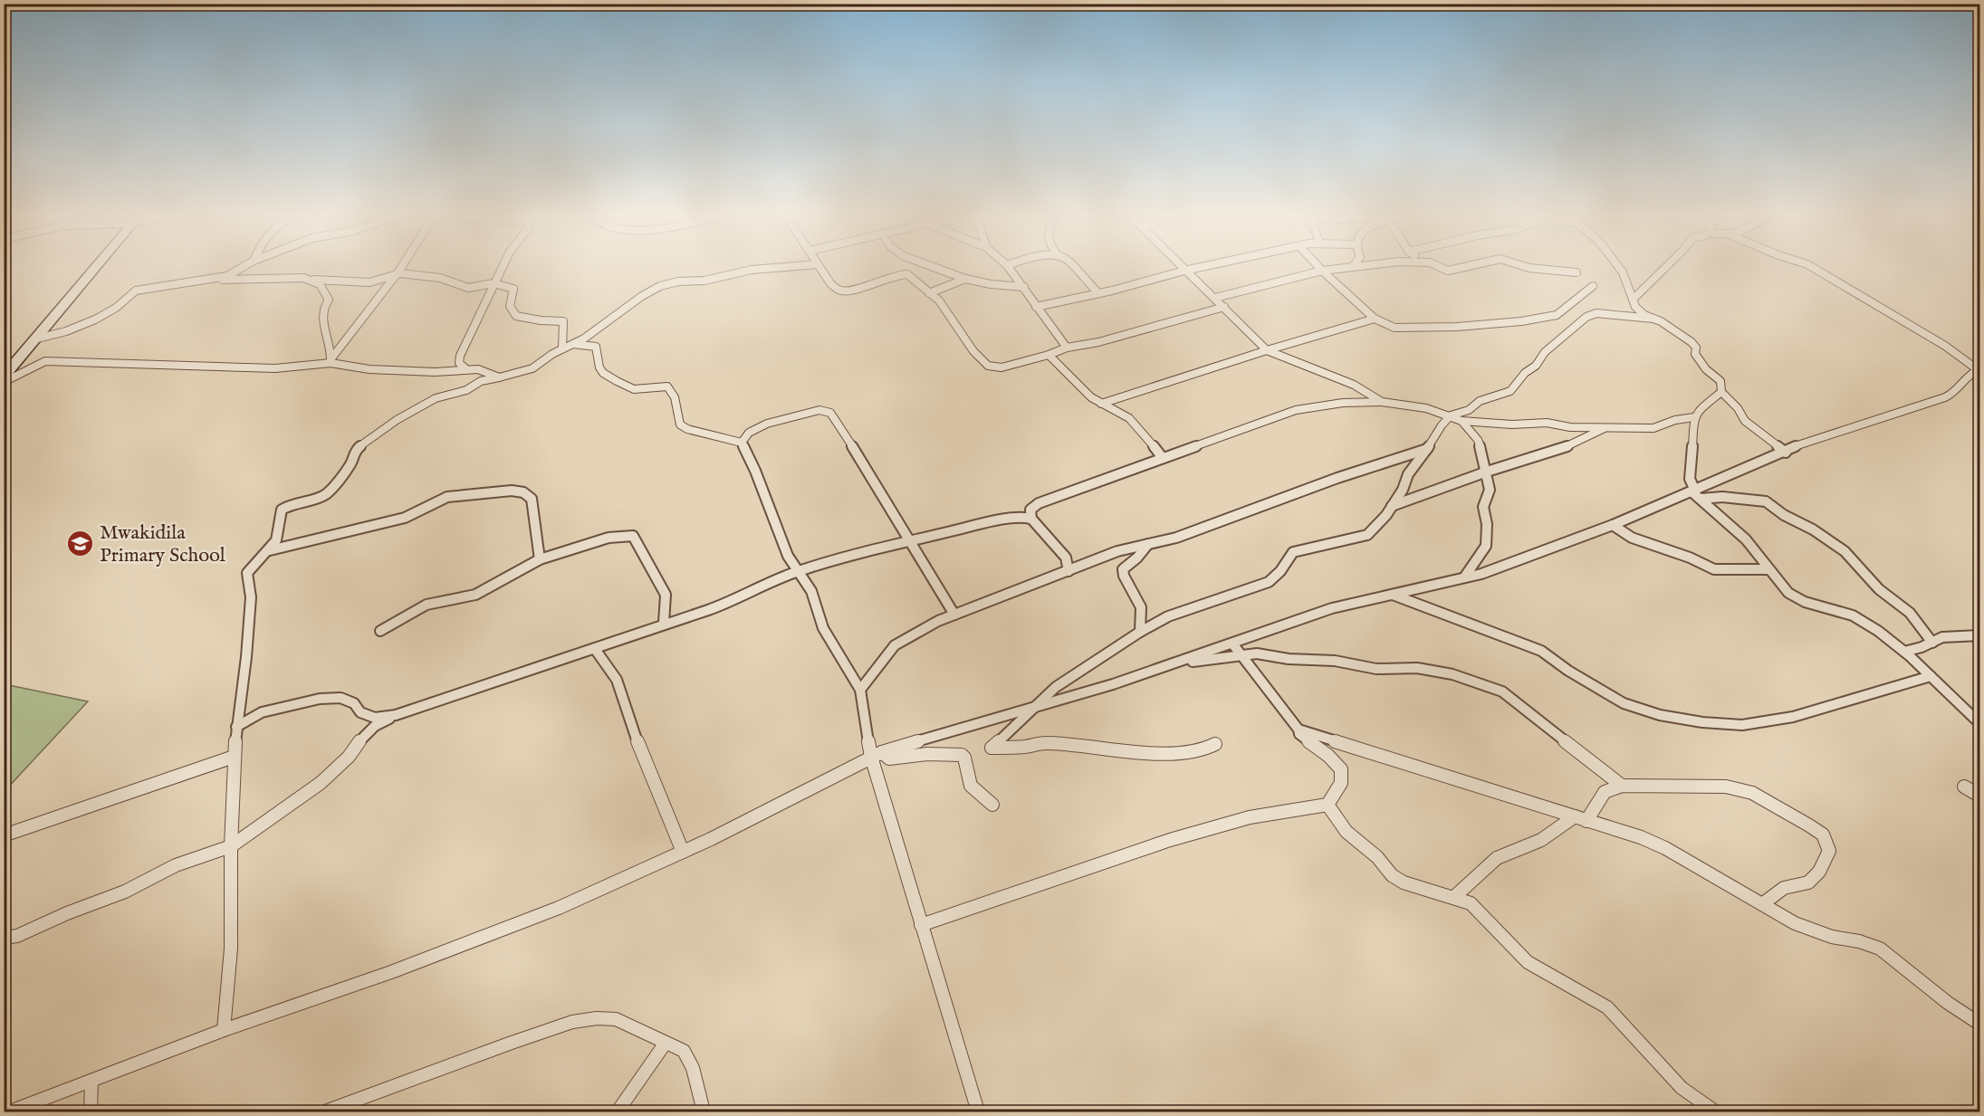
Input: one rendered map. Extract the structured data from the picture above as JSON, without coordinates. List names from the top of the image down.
{
  "places": {
    "school or university": ["Mwakidila Primary School"]
  }
}
